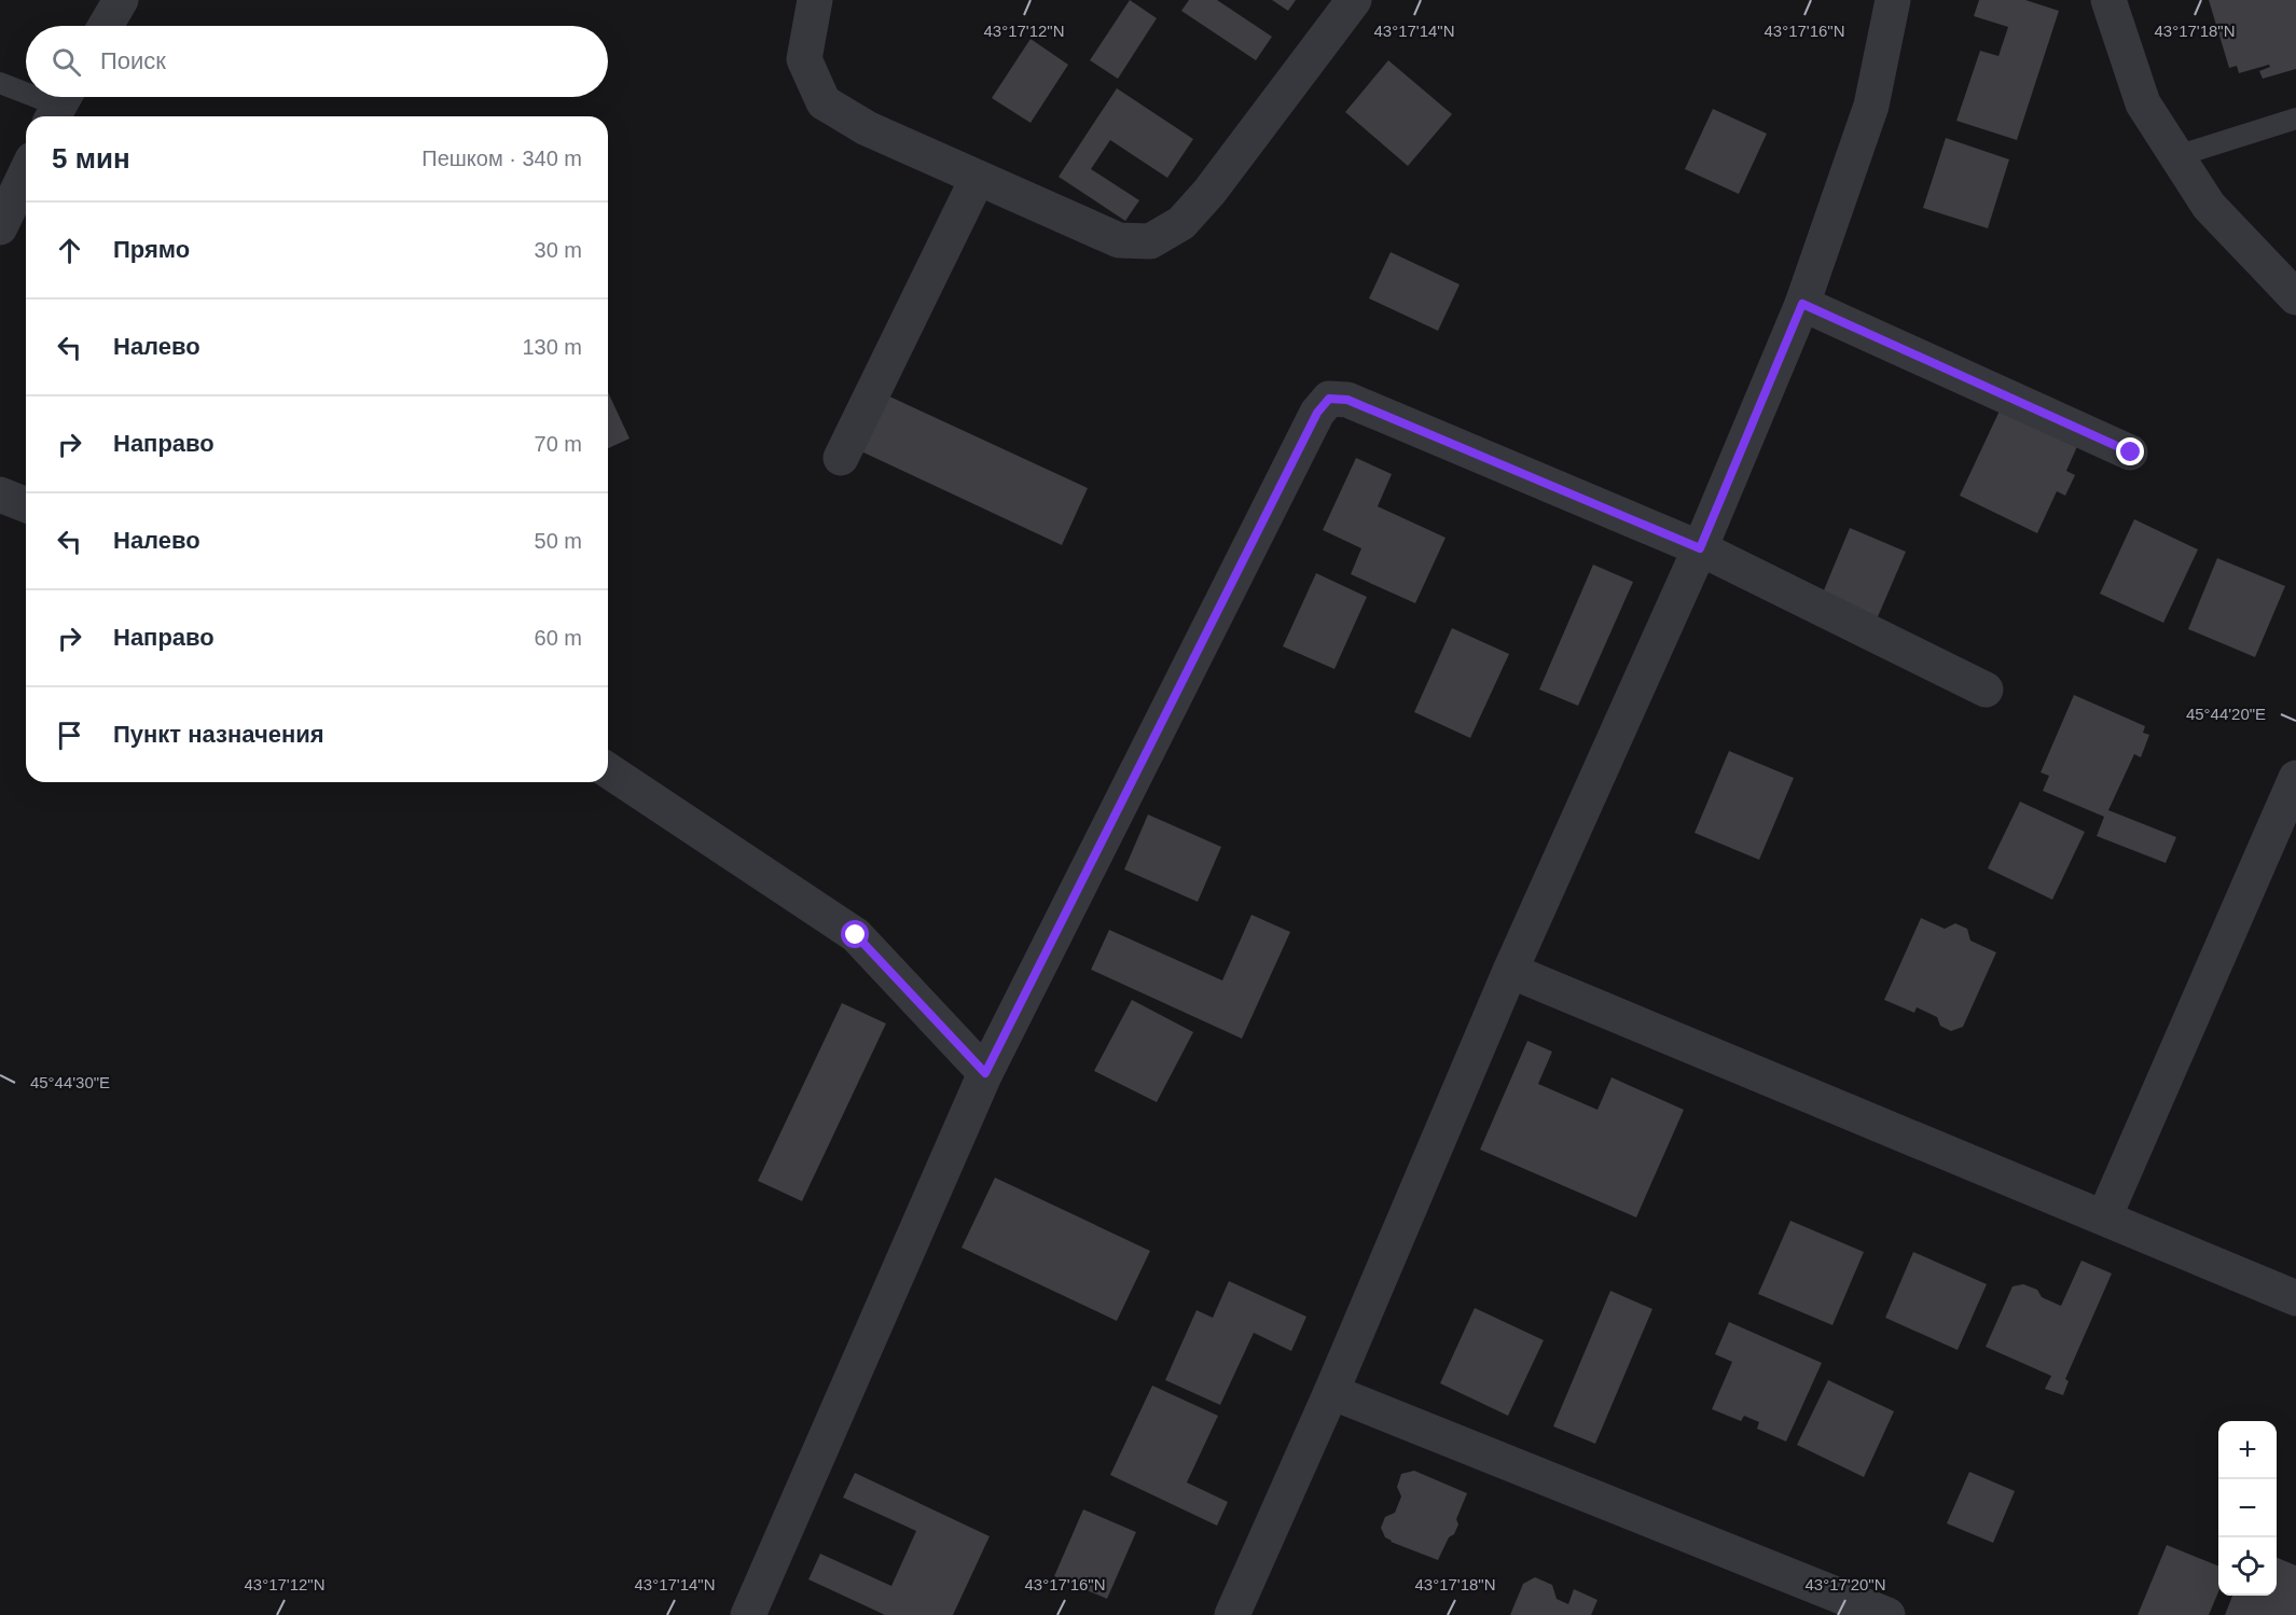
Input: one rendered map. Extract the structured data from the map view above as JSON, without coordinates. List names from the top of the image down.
{
  "page": {
    "search": "Поиск",
    "heading": ["5 мин", "Пешком · 340 m"],
    "list": [
      ["Прямо", "30 m"],
      ["Налево", "130 m"],
      ["Направо", "70 m"],
      ["Налево", "50 m"],
      ["Направо", "60 m"],
      "Пункт назначения"
    ],
    "map_buttons": ["+", "−"]
  },
  "coordinates": [
    "43°17'12\"N",
    "43°17'14\"N",
    "43°17'16\"N",
    "43°17'18\"N",
    "45°44'20\"E",
    "45°44'30\"E",
    "43°17'20\"N"
  ]
}
